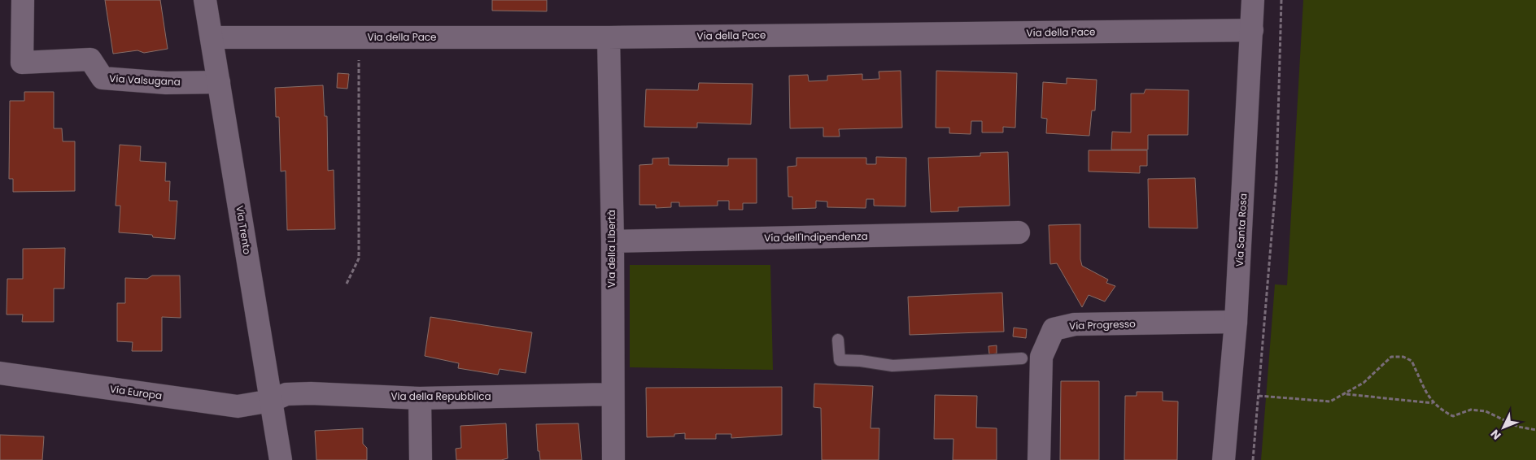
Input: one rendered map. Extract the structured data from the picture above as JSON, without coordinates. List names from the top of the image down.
{
  "streets": {
    "street": [
      "Via della Pace",
      "Via Valsugana",
      "Via Trento",
      "Via Santa Rosa",
      "Via dell'Indipendenza",
      "Via della Libertà",
      "Via Progresso",
      "Via Europa",
      "Via della Repubblica"
    ]
  },
  "crossings": [
    ["Via della Pace", "Via Trento"],
    ["Via della Pace", "Via Santa Rosa"],
    ["Via della Pace", "Via della Libertà"],
    ["Via Valsugana", "Via Trento"],
    ["Via Trento", "Via Europa"],
    ["Via Trento", "Via della Repubblica"],
    ["Via Santa Rosa", "Via Progresso"],
    ["Via dell'Indipendenza", "Via della Libertà"],
    ["Via della Libertà", "Via della Repubblica"],
    ["Via Europa", "Via della Repubblica"]
  ],
  "north": "bottom left"
}
